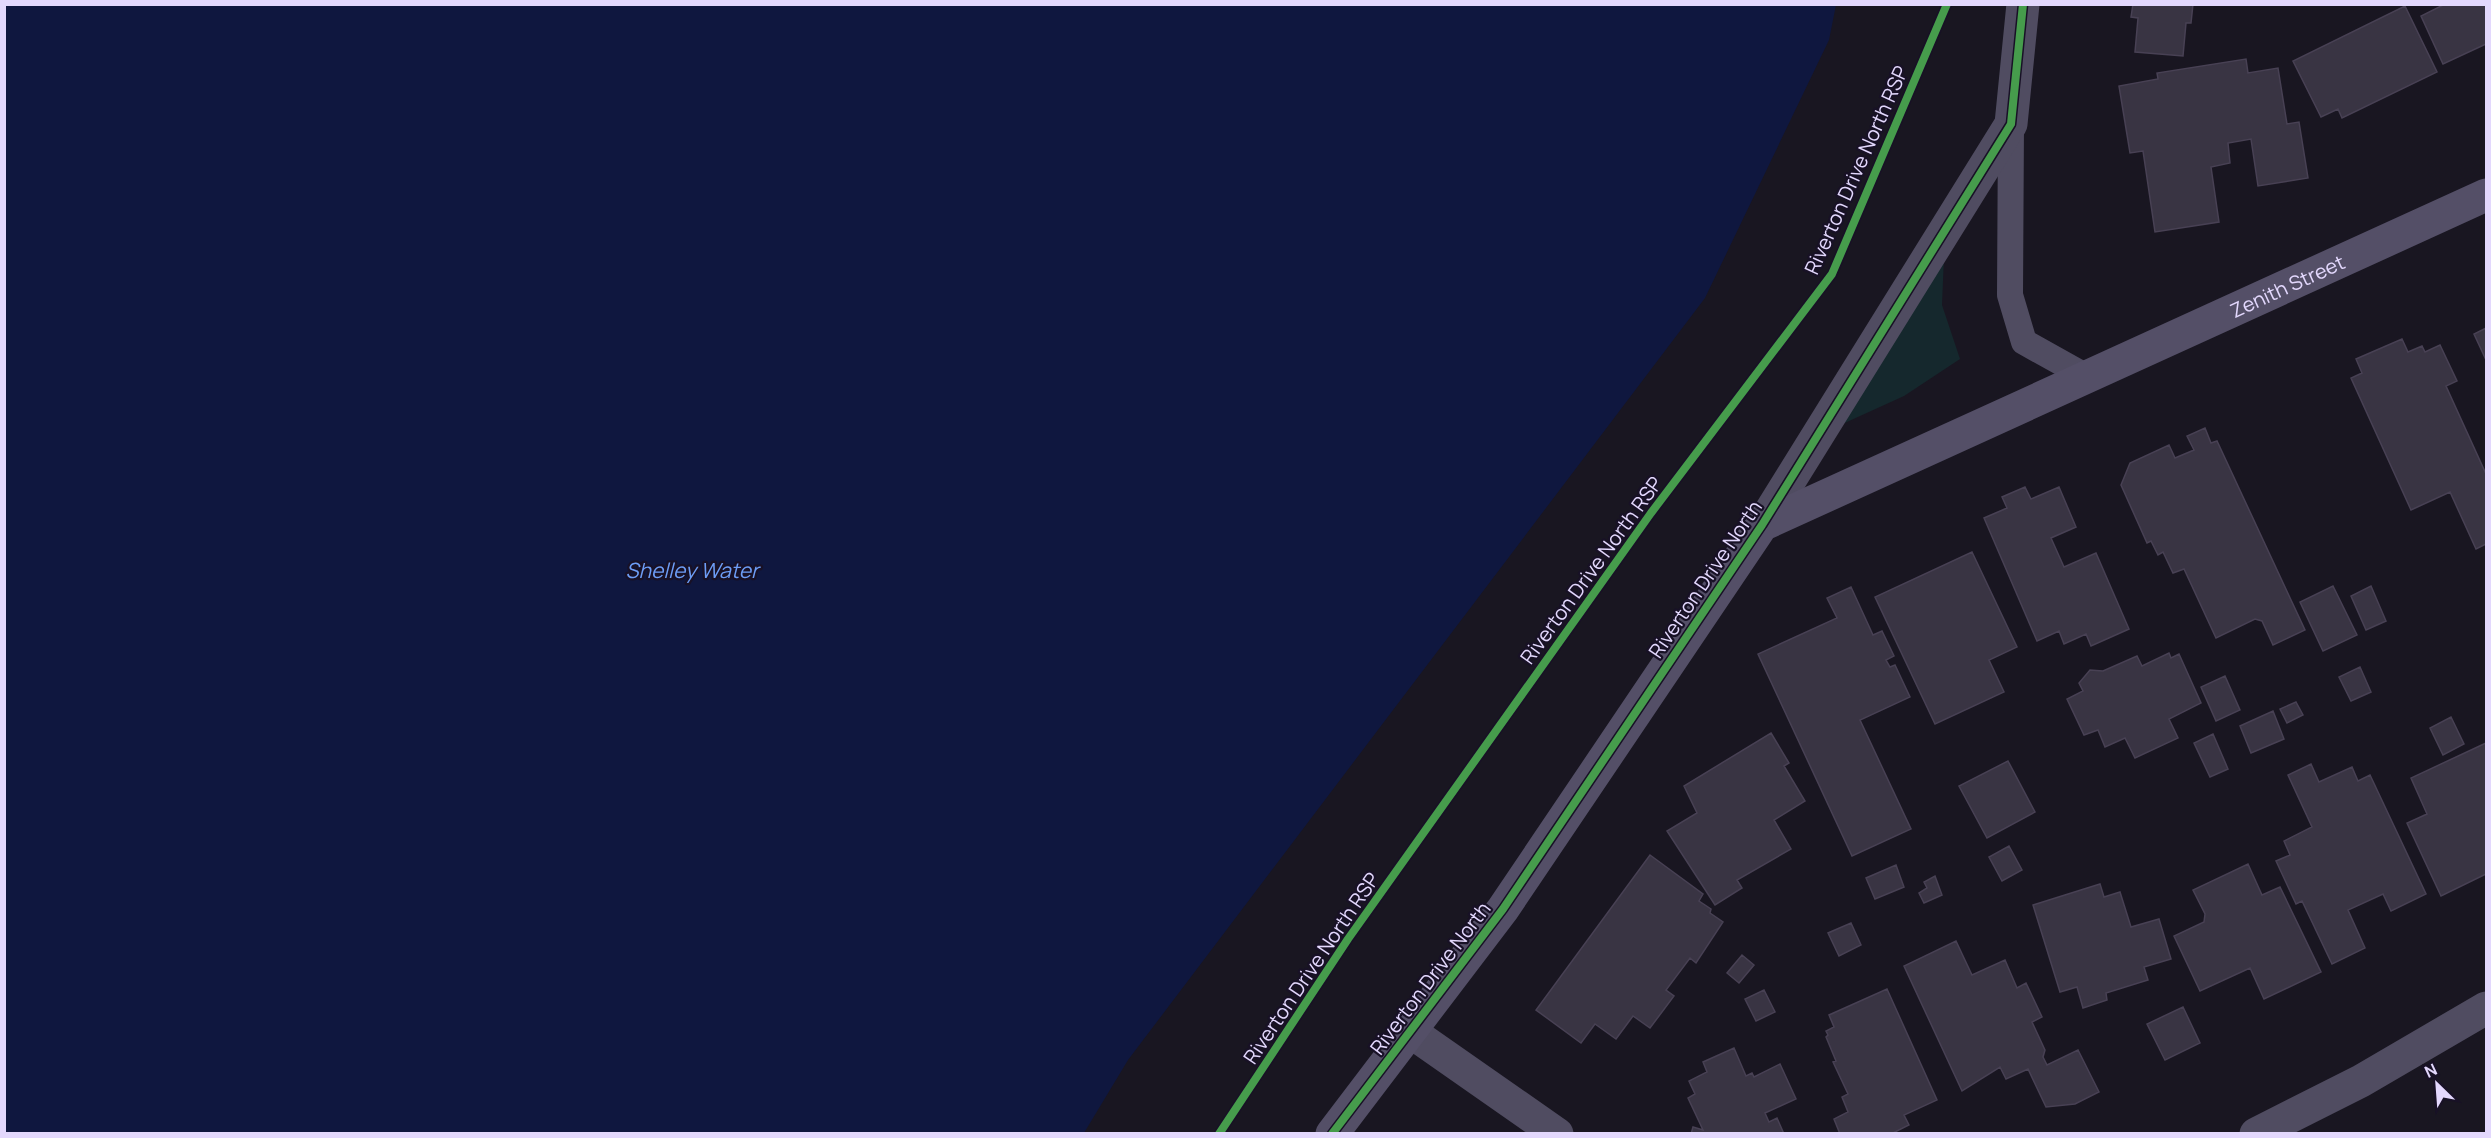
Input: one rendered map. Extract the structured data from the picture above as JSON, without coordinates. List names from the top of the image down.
{
  "streets": {
    "street": ["Zenith Street", "Riverton Drive North"],
    "cycle path": ["Riverton Drive North RSP"]
  },
  "crossings": [
    ["Zenith Street", "Riverton Drive North"]
  ],
  "water": ["Shelley Water"],
  "north": "top left"
}
